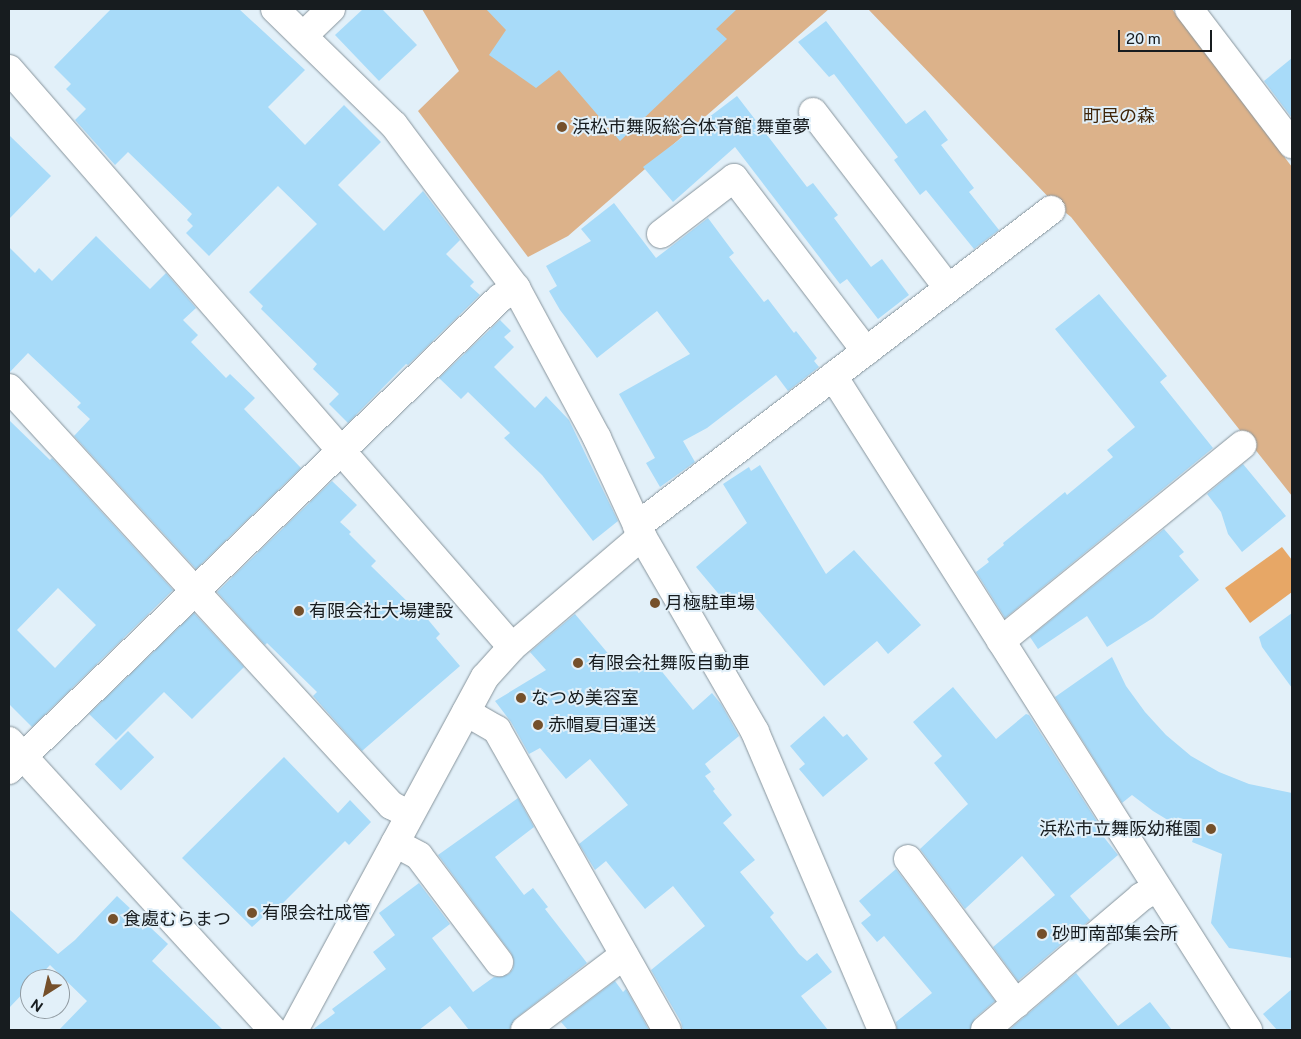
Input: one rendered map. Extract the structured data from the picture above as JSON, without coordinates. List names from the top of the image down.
{
  "parks": ["町民の森"],
  "places": [
    "浜松市舞阪総合体育館 舞童夢",
    "月極駐車場",
    "有限会社大場建設",
    "有限会社舞阪自動車",
    "なつめ美容室",
    "赤帽夏目運送",
    "浜松市立舞阪幼稚園",
    "有限会社成管",
    "食處むらまつ",
    "砂町南部集会所"
  ],
  "scale_bar": "20 m",
  "north": "bottom left"
}
